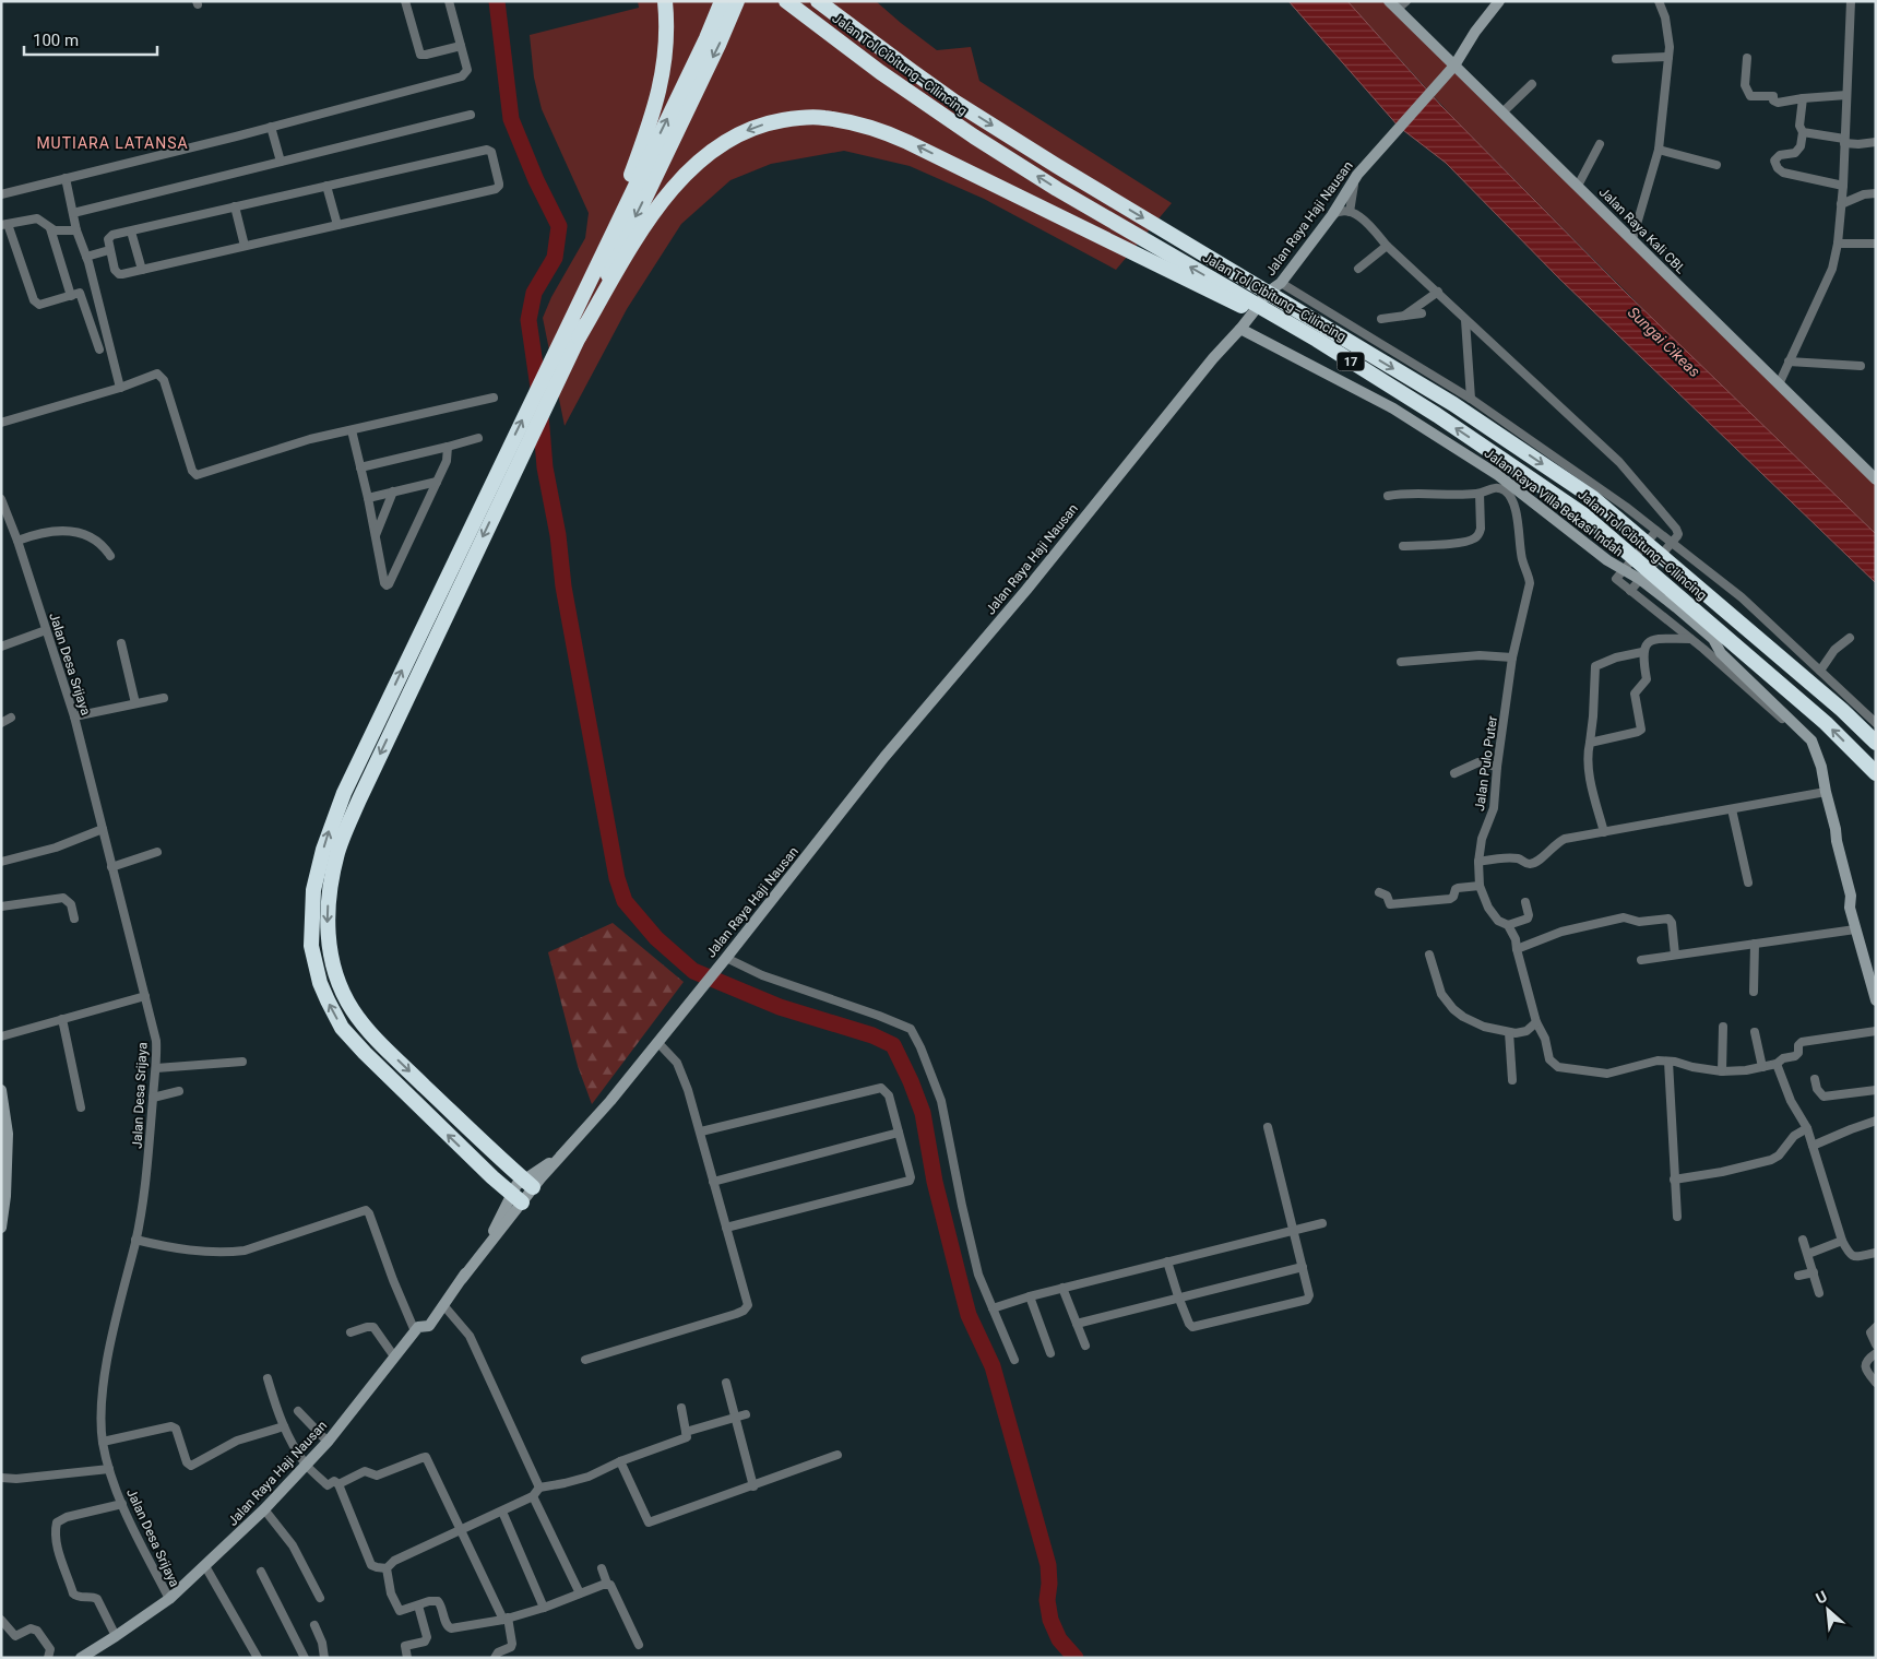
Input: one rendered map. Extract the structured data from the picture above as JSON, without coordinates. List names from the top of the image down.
{
  "streets": {
    "highway": ["Jalan Tol Cibitung–Cilincing", "17"],
    "main road": ["Jalan Raya Haji Nausan", "Jalan Raya Kali CBL", "Jalan Raya Villa Bekasi Indah"],
    "street": ["Jalan Desa Srijaya", "Jalan Pulo Puter"]
  },
  "crossings": [
    ["Jalan Raya Haji Nausan", "Jalan Raya Kali CBL"],
    ["Jalan Raya Haji Nausan", "Jalan Raya Villa Bekasi Indah"],
    ["Jalan Raya Haji Nausan", "Jalan Desa Srijaya"]
  ],
  "districts": ["MUTIARA LATANSA"],
  "water": ["Sungai Cikeas"],
  "scale_bar": "100 m",
  "north": "top left"
}
